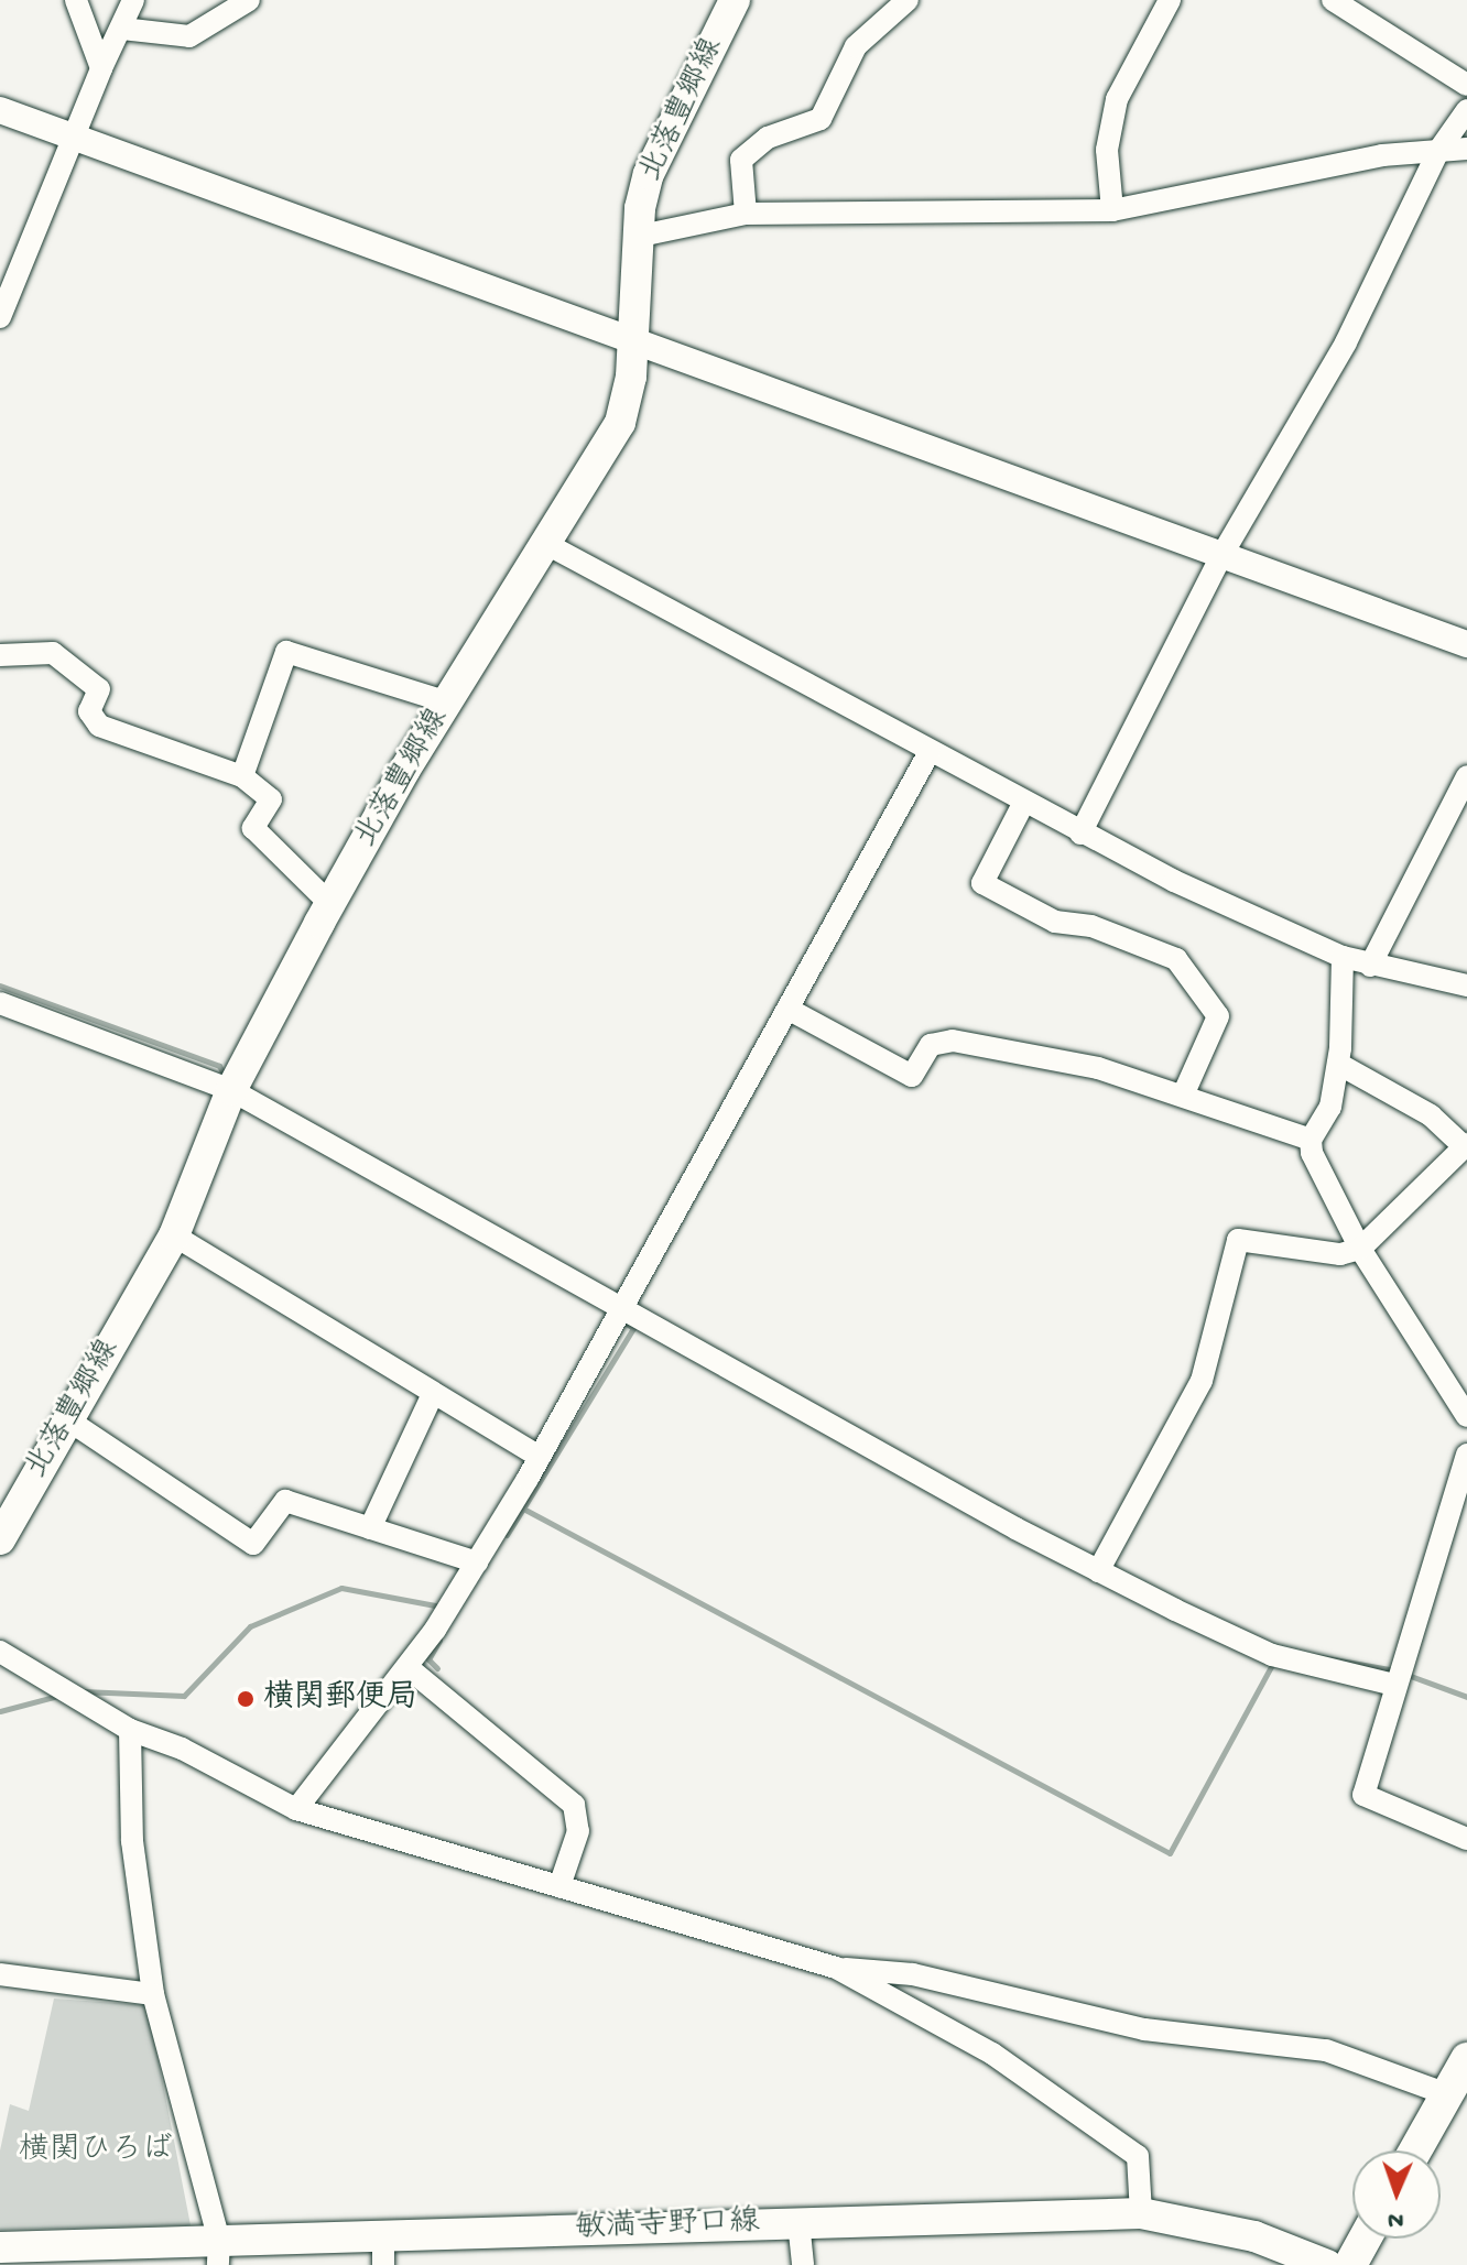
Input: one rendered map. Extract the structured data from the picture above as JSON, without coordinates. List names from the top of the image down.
{
  "streets": {
    "main road": ["北落豊郷線", "敏満寺野口線"]
  },
  "parks": ["横関ひろば"],
  "places": ["横関郵便局"],
  "north": "bottom"
}
